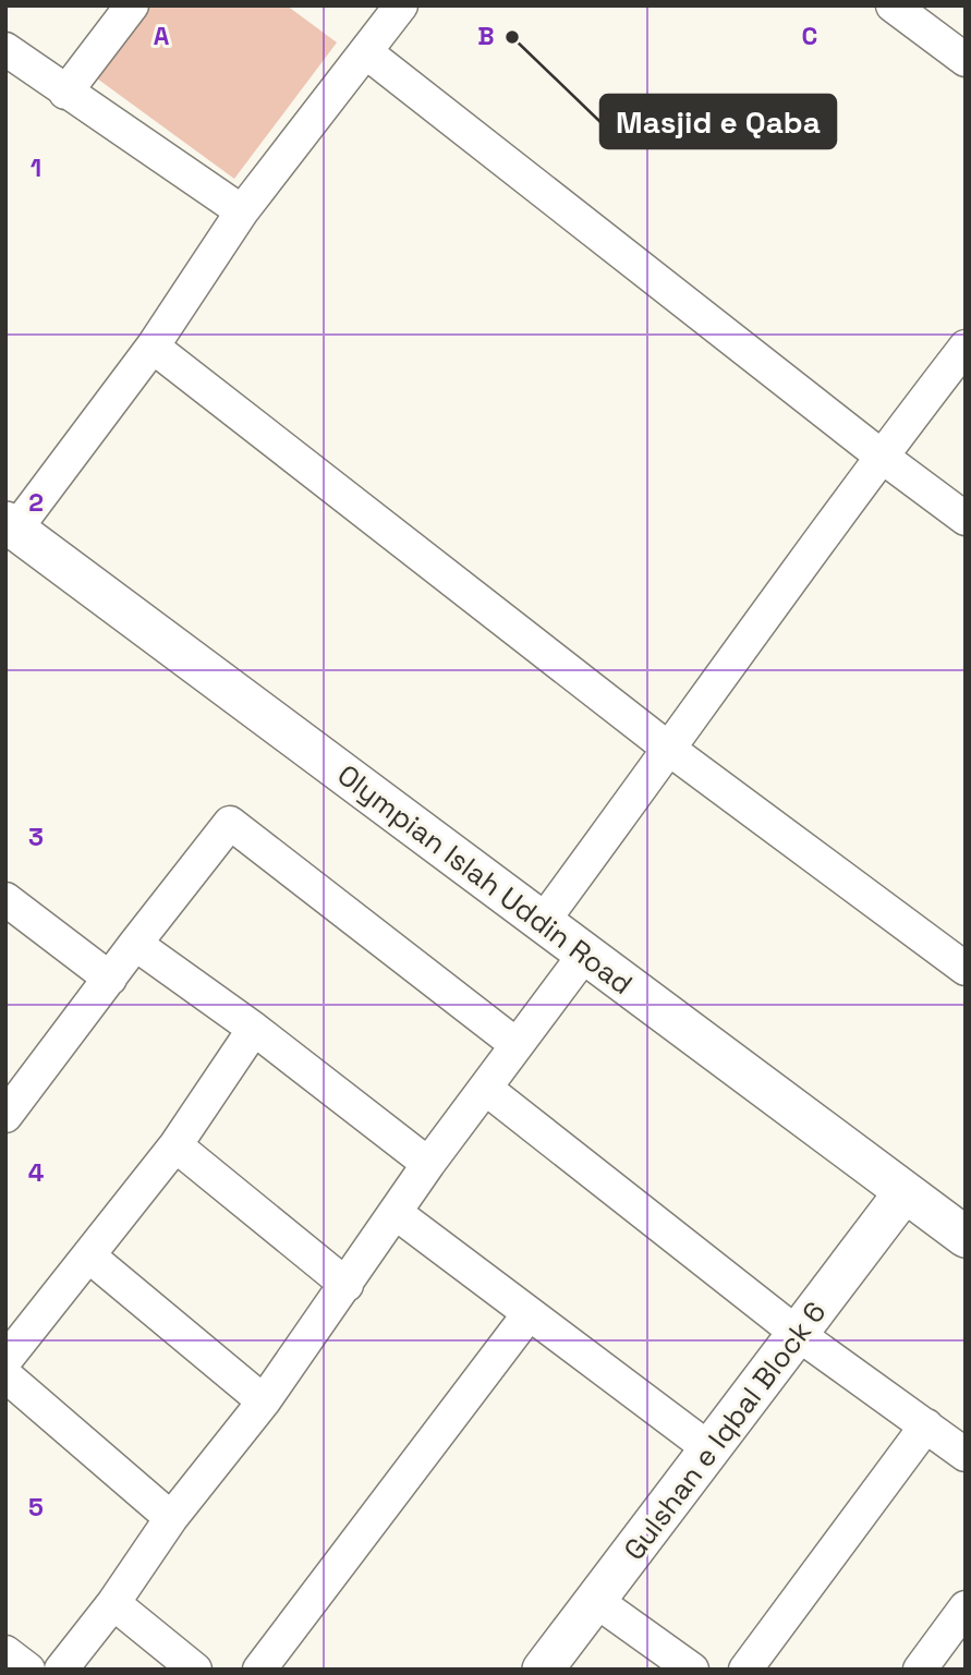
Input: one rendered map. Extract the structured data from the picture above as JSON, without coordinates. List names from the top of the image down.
{
  "streets": {
    "street": ["Olympian Islah Uddin Road", "Gulshan e Iqbal Block 6"]
  },
  "crossings": [
    ["Olympian Islah Uddin Road", "Gulshan e Iqbal Block 6"]
  ],
  "places": ["Masjid e Qaba"],
  "grid": {
    "columns": ["A", "B", "C"],
    "rows": [
      "1",
      "2",
      "3",
      "4",
      "5"
    ]
  }
}
